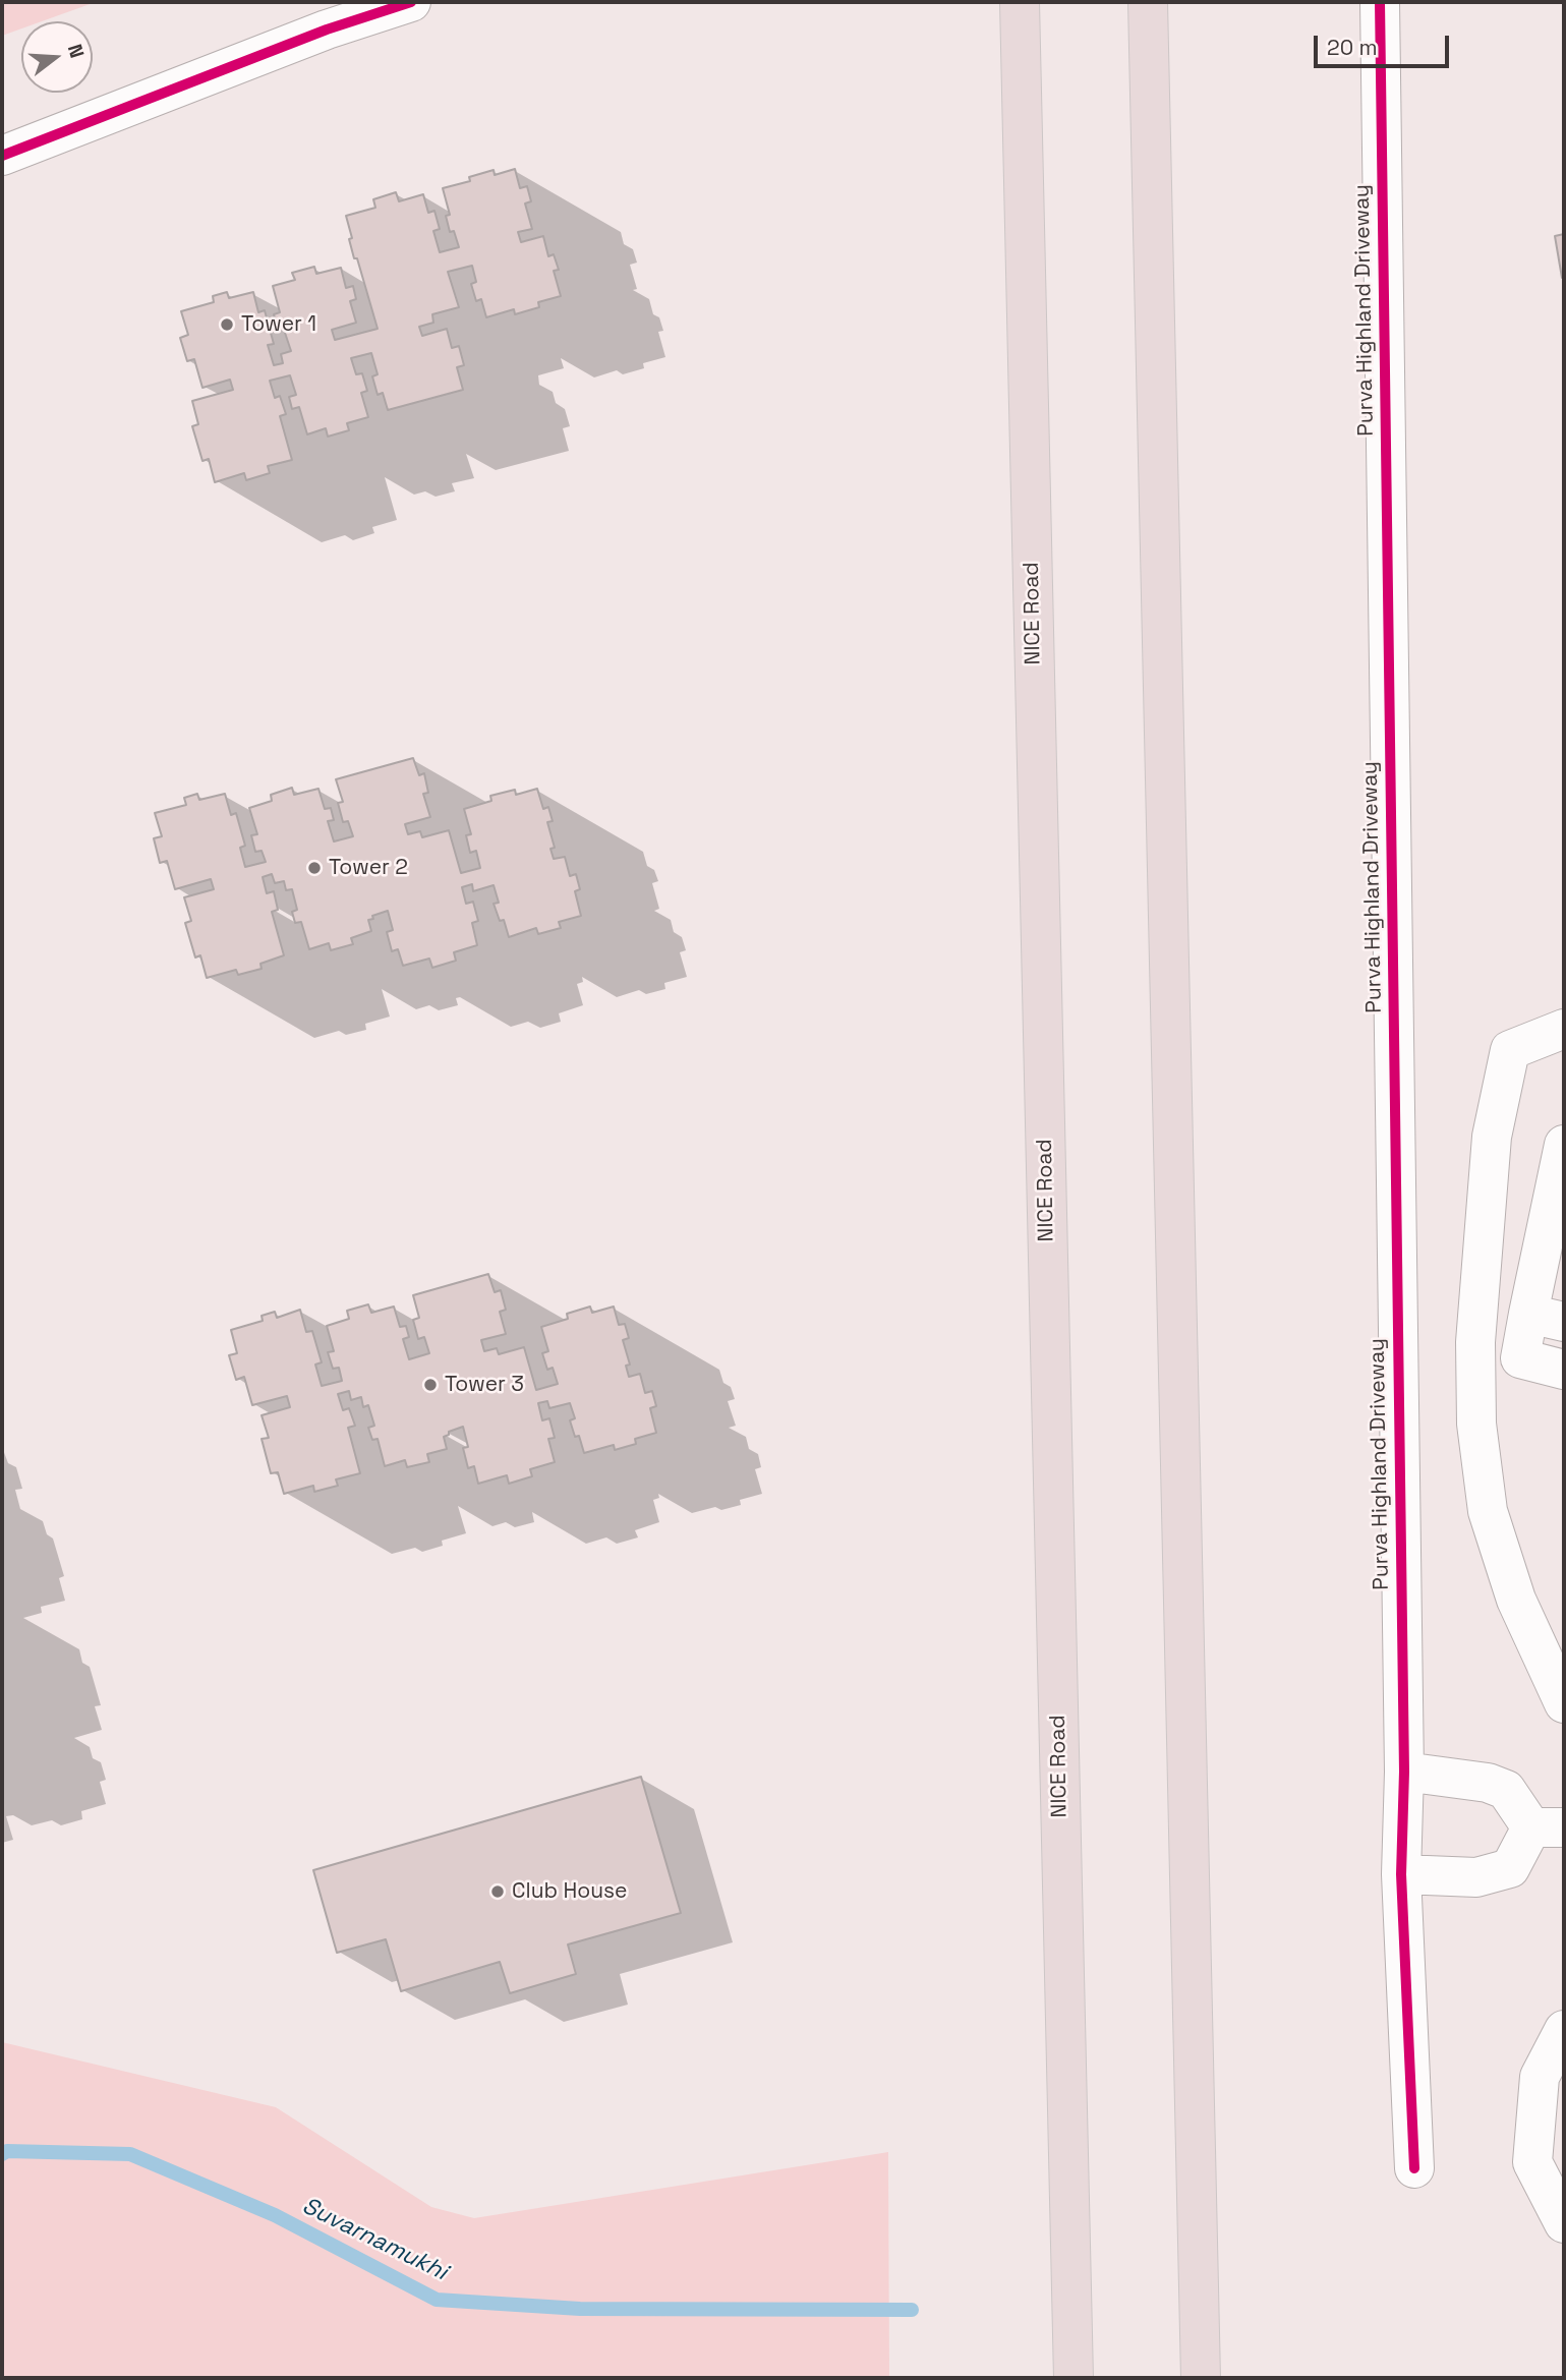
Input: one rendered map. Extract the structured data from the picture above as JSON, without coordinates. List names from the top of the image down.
{
  "streets": {
    "highway": ["NICE Road"],
    "street": ["Purva Highland Driveway"]
  },
  "water": ["Suvarnamukhi"],
  "places": [
    "Tower 1",
    "Tower 2",
    "Tower 3",
    "Club House"
  ],
  "scale_bar": "20 m",
  "north": "right"
}
